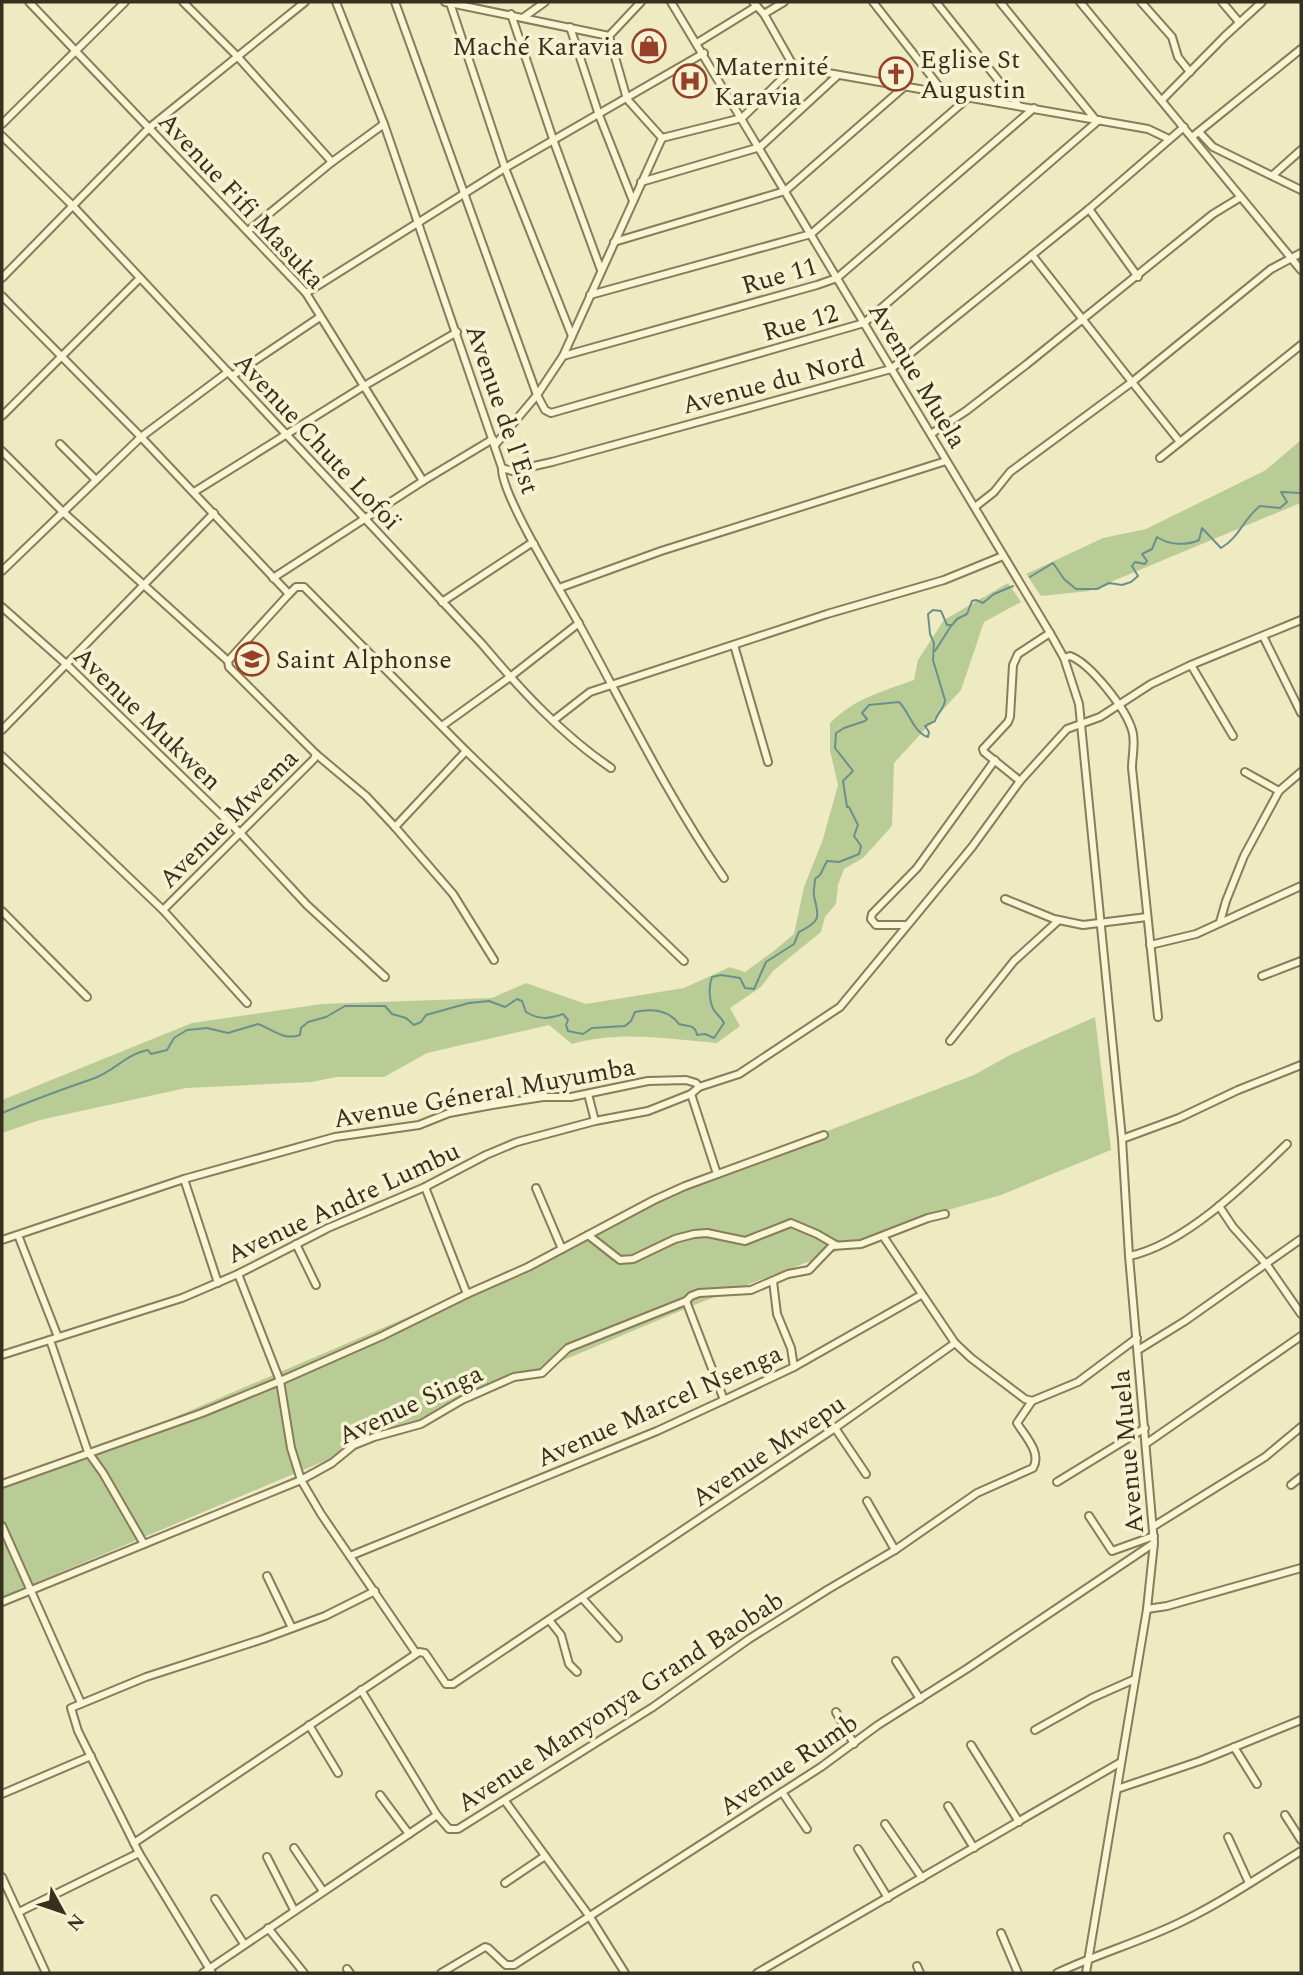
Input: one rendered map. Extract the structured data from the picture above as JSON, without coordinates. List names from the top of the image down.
{
  "streets": {
    "street": [
      "Avenue Fifi Masuka",
      "Rue 11",
      "Rue 12",
      "Avenue Muela",
      "Avenue du Nord",
      "Avenue de l'Est",
      "Avenue Chute Lofoï",
      "Avenue Mukwen",
      "Avenue Mwema",
      "Avenue Géneral Muyumba",
      "Avenue Andre Lumbu",
      "Avenue Singa",
      "Avenue Marcel Nsenga",
      "Avenue Mwepu",
      "Avenue Manyonya Grand Baobab",
      "Avenue Rumb"
    ]
  },
  "crossings": [
    ["Rue 11", "Avenue Muela"],
    ["Rue 12", "Avenue Muela"],
    ["Avenue Muela", "Avenue du Nord"],
    ["Avenue Muela", "Avenue Géneral Muyumba"],
    ["Avenue Muela", "Avenue Rumb"],
    ["Avenue du Nord", "Avenue de l'Est"],
    ["Avenue Mukwen", "Avenue Mwema"],
    ["Avenue Géneral Muyumba", "Avenue Andre Lumbu"]
  ],
  "places": {
    "shop": ["Maché Karavia"],
    "church": ["Eglise St Augustin"],
    "hospital": ["Maternité Karavia"],
    "school or university": ["Saint Alphonse"]
  },
  "north": "bottom right"
}
